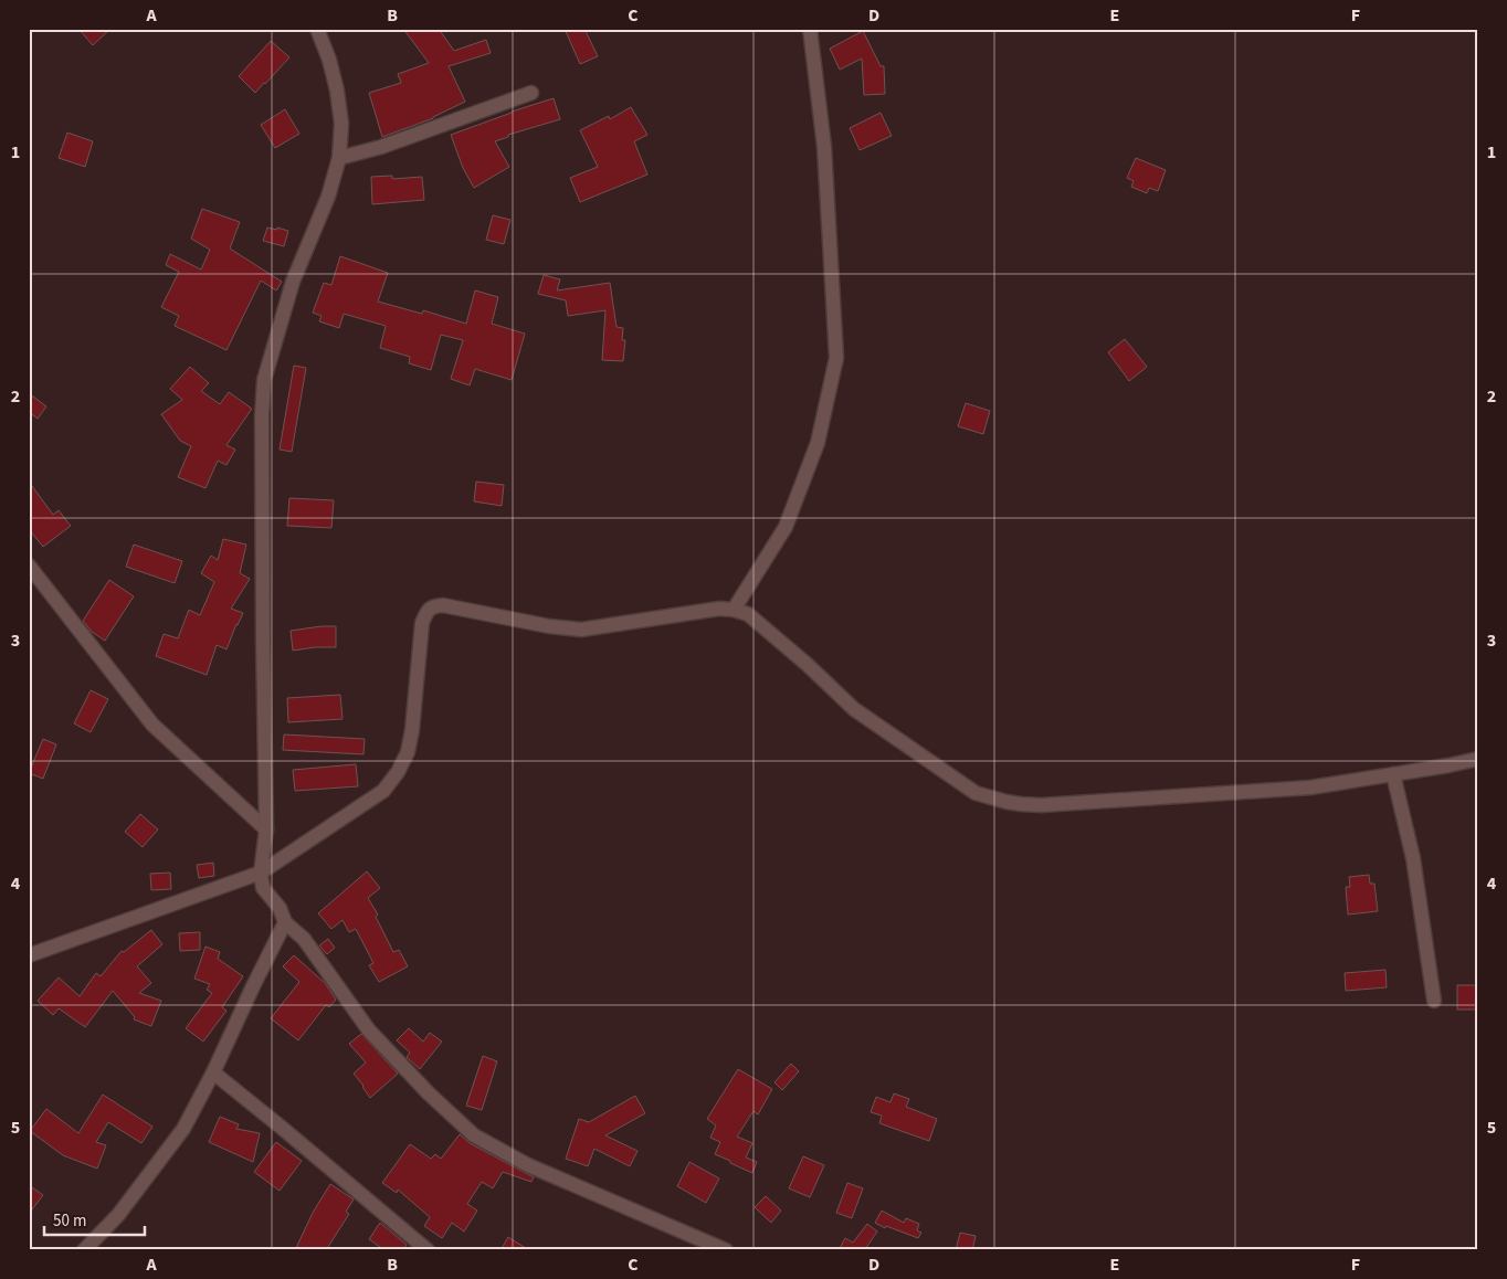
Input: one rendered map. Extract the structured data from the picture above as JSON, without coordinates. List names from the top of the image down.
{
  "scale_bar": "50 m",
  "grid": {
    "columns": [
      "A",
      "B",
      "C",
      "D",
      "E",
      "F"
    ],
    "rows": [
      "1",
      "2",
      "3",
      "4",
      "5"
    ]
  }
}
